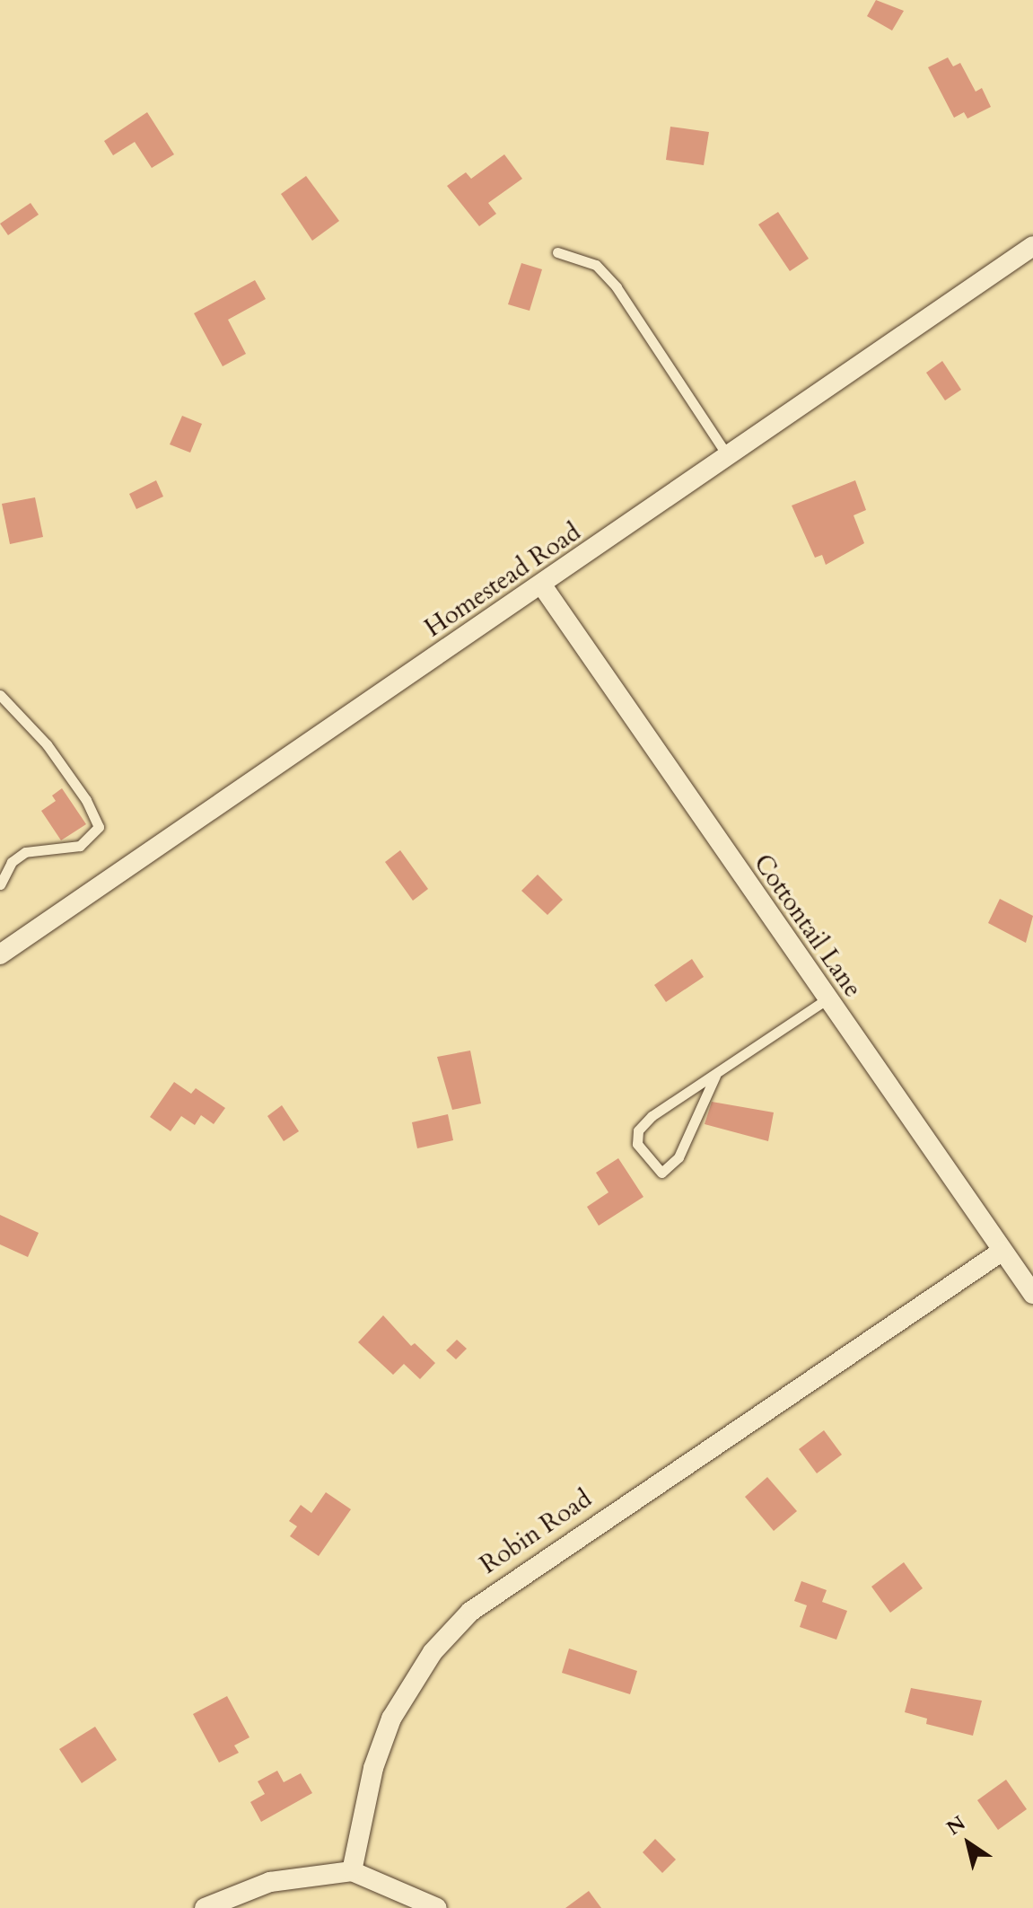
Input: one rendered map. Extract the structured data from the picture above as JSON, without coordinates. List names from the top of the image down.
{
  "streets": {
    "street": ["Homestead Road", "Cottontail Lane", "Robin Road"]
  },
  "crossings": [
    ["Homestead Road", "Cottontail Lane"],
    ["Cottontail Lane", "Robin Road"]
  ],
  "north": "top left"
}
